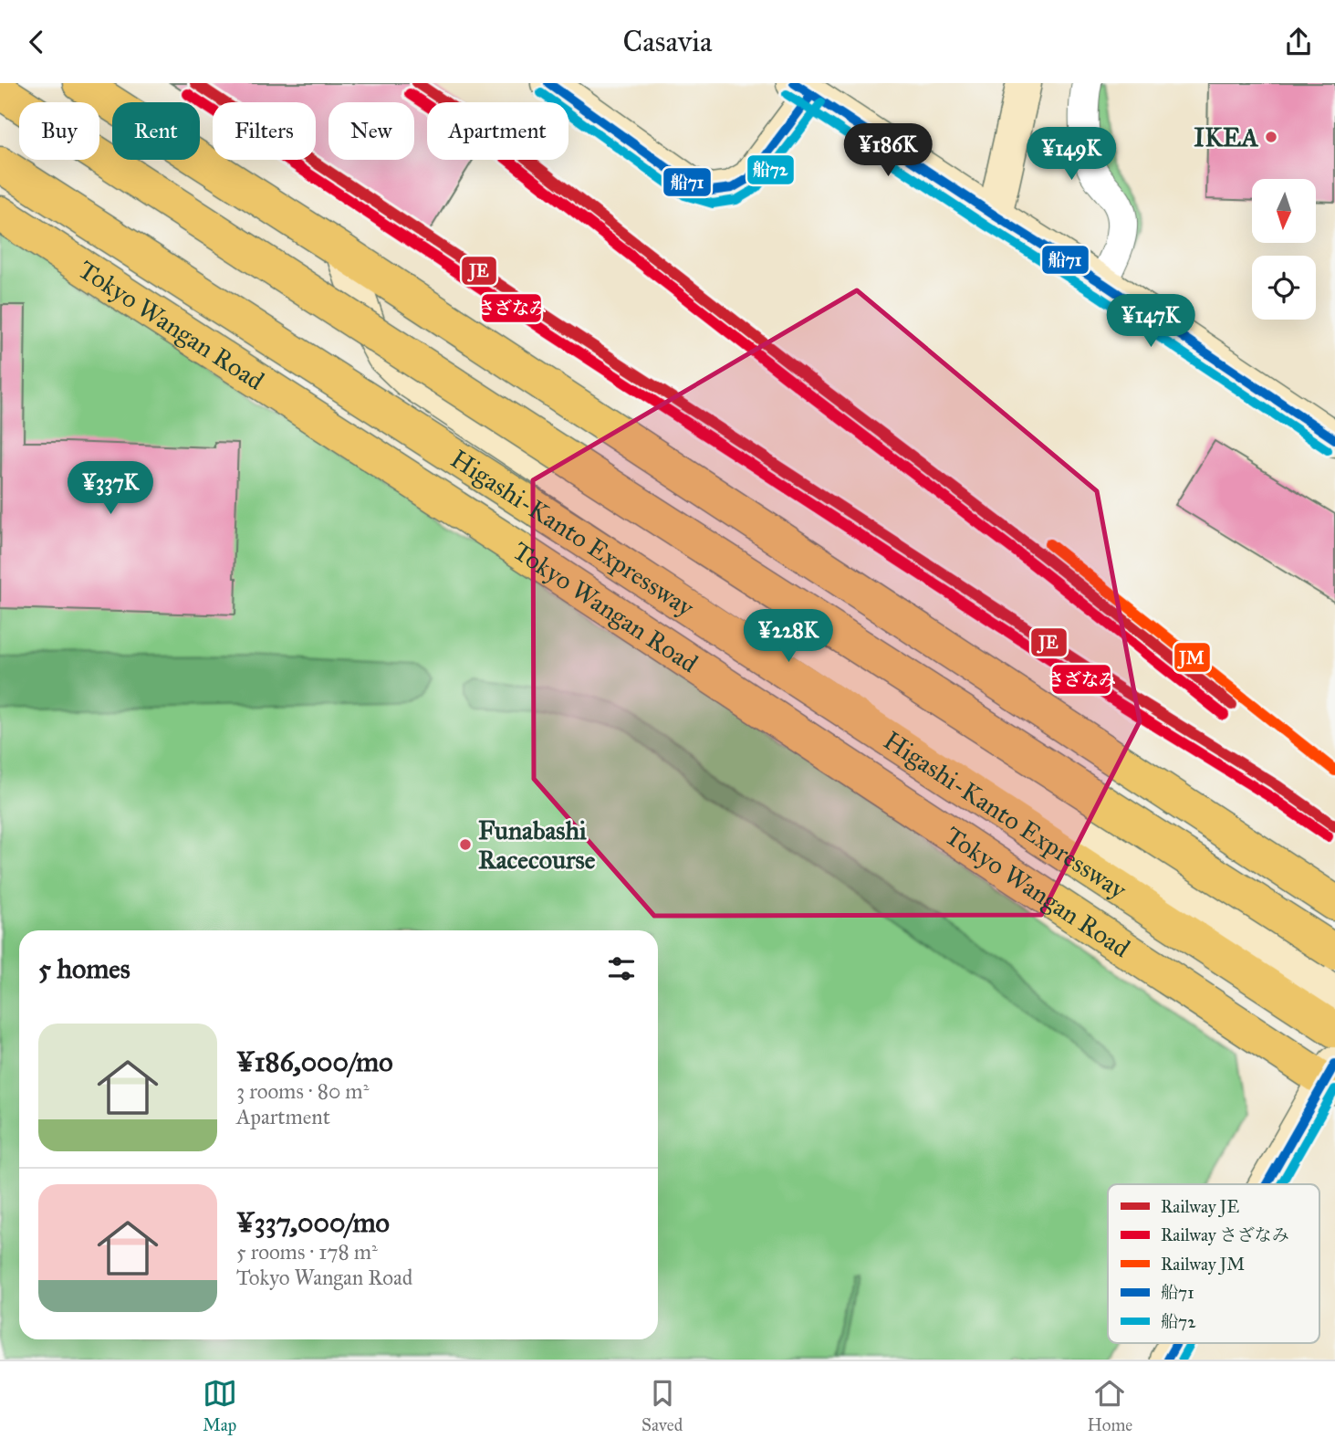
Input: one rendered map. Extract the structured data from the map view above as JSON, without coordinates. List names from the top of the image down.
{
  "streets": {
    "highway": ["Tokyo Wangan Road", "Higashi-Kanto Expressway"]
  },
  "places": ["IKEA", "Funabashi Racecourse"],
  "lines": [
    "rail line JE",
    "transit line 船71",
    "transit line 船72",
    "rail line さざなみ",
    "rail line JM"
  ],
  "legend": [
    "Railway JE",
    "Railway さざなみ",
    "Railway JM",
    "船71",
    "船72"
  ],
  "north": "bottom",
  "page": {
    "header": "Casavia",
    "chip": [
      "Buy",
      "Rent",
      "Filters",
      "New",
      "Apartment"
    ],
    "price": [
      "¥186K",
      "¥149K",
      "¥147K",
      "¥337K",
      "¥228K"
    ],
    "heading": "5 homes",
    "list": [
      {
        "name": "¥186,000/mo",
        "note": "3 rooms · 80 m² · Apartment"
      },
      {
        "name": "¥337,000/mo",
        "note": "5 rooms · 178 m² · Tokyo Wangan Road"
      }
    ],
    "tabs": ["Map", "Saved", "Home"]
  }
}
